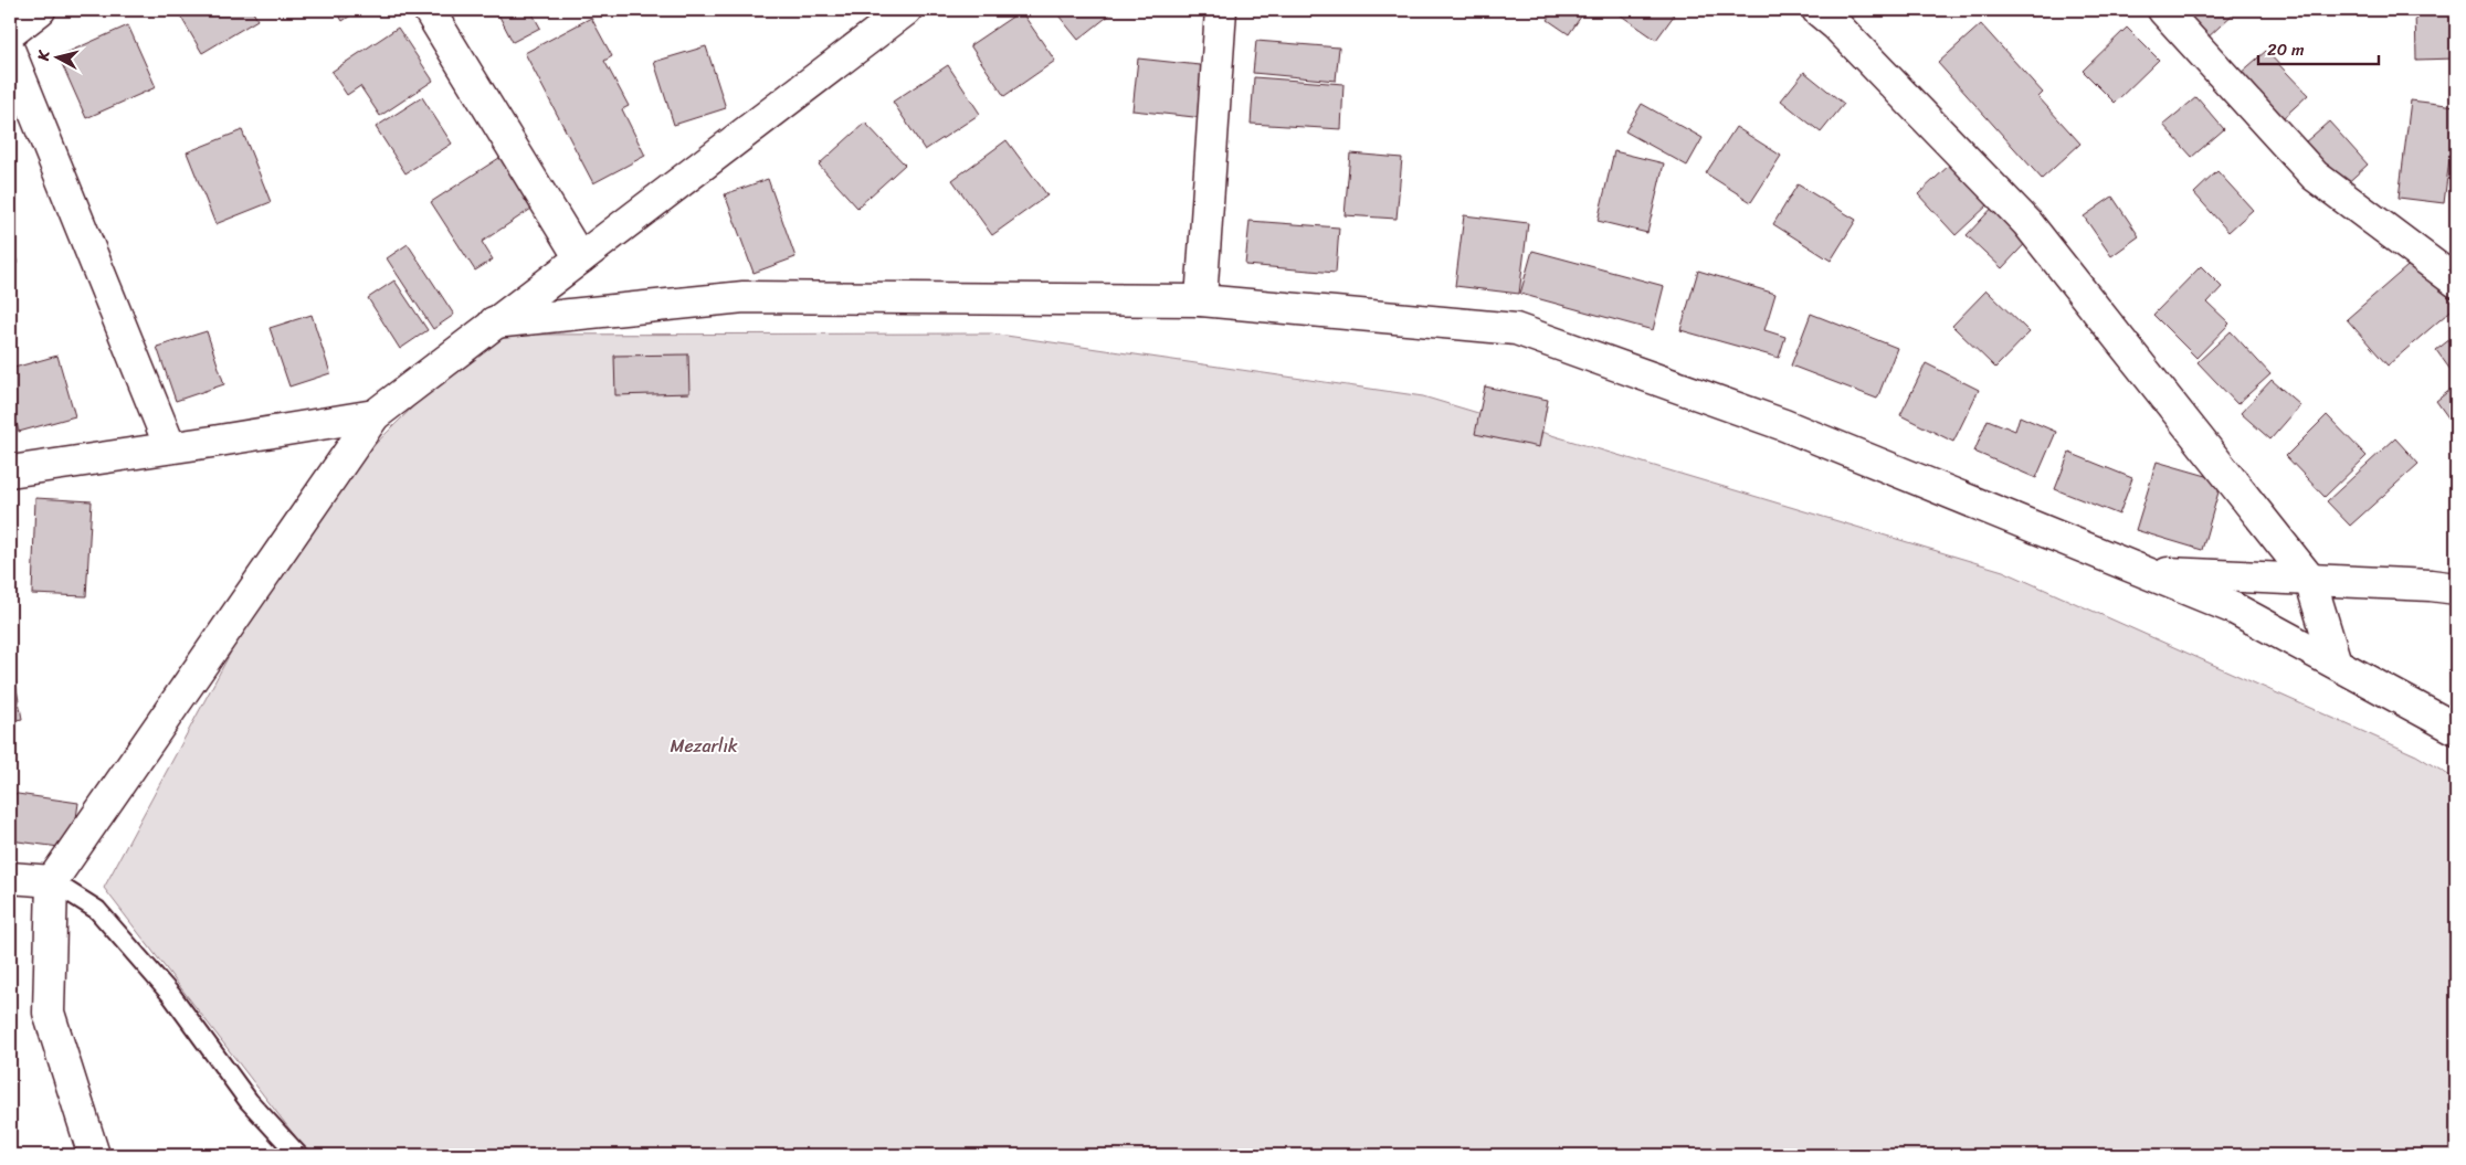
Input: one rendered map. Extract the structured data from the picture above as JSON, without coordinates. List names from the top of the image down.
{
  "parks": ["Mezarlık"],
  "scale_bar": "20 m",
  "north": "left"
}
